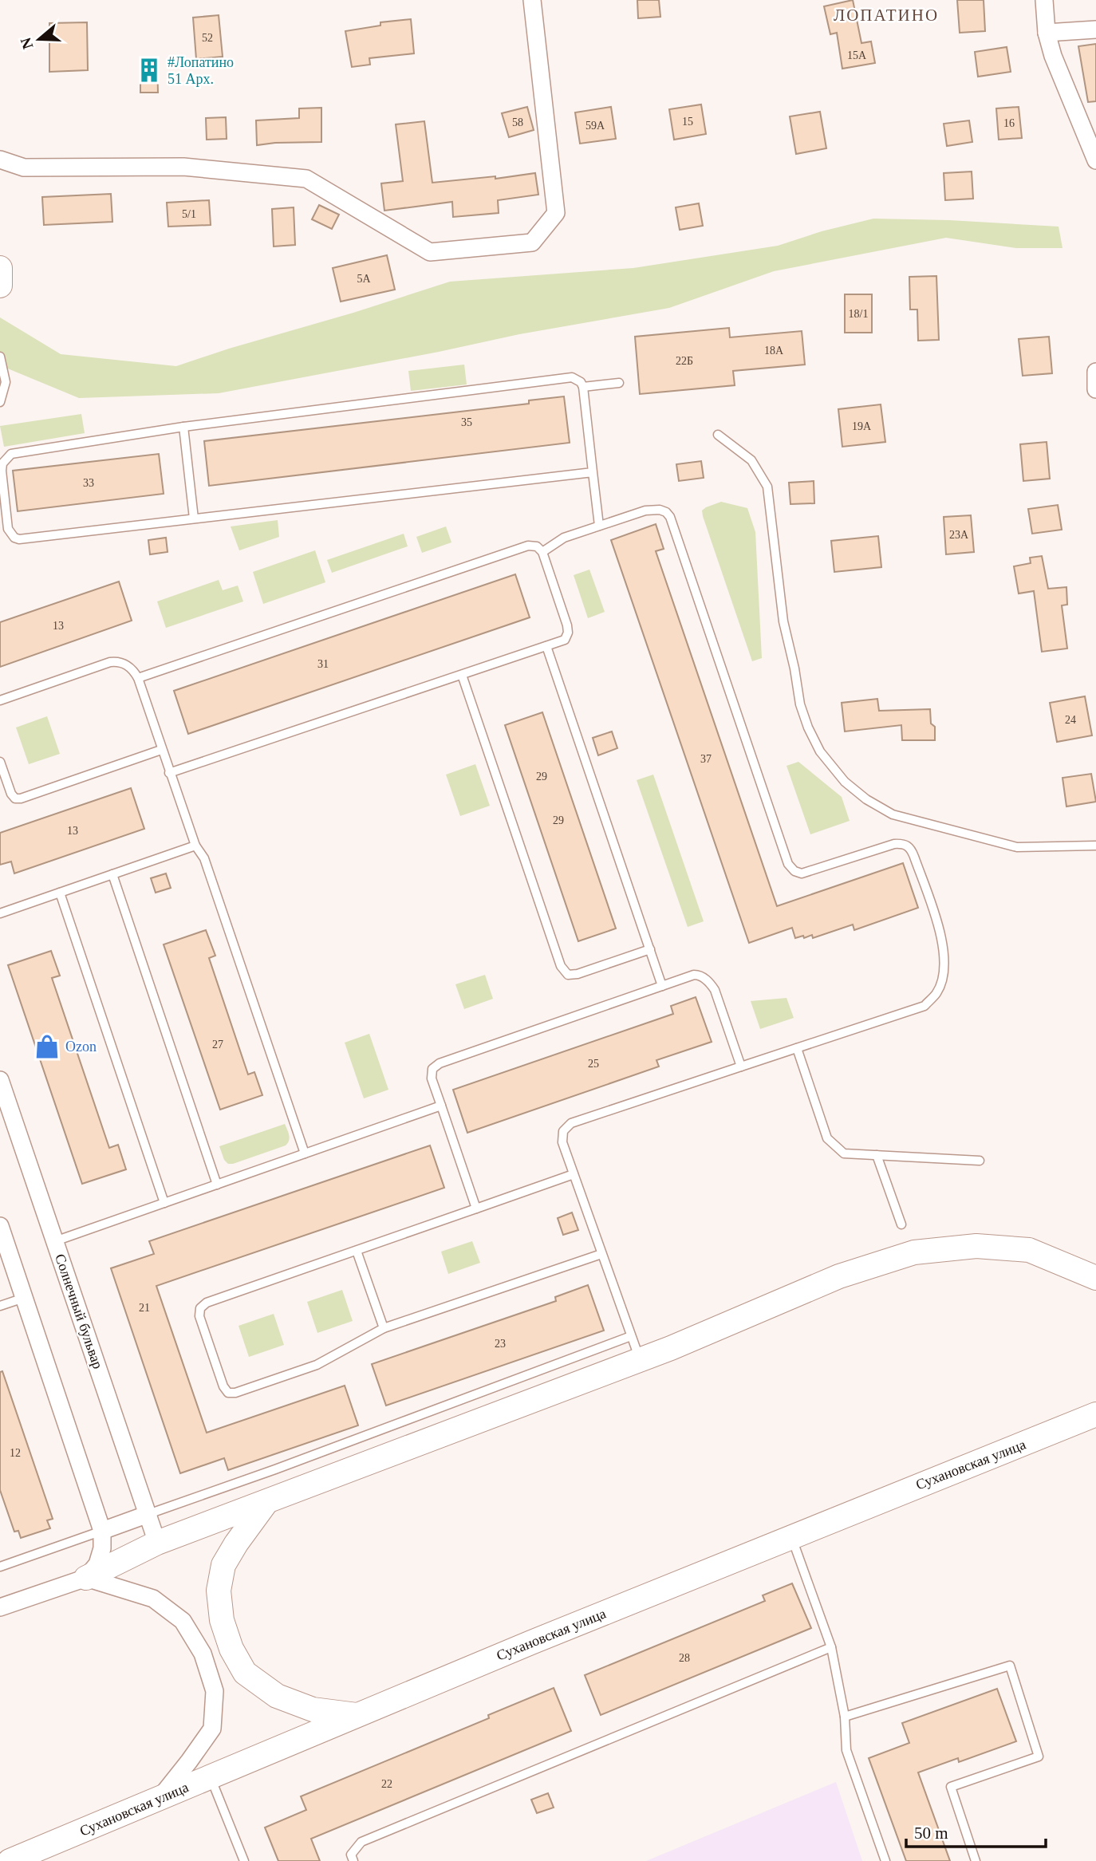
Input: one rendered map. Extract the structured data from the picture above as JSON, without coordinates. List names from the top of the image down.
{
  "streets": {
    "street": ["Солнечный бульвар", "Сухановская улица"]
  },
  "districts": ["ЛОПАТИНО"],
  "places": {
    "building": ["#Лопатино 51 Арх."],
    "shop": ["Ozon"]
  },
  "house_numbers": [
    "52",
    "15А",
    "15",
    "58",
    "16",
    "59А",
    "5/1",
    "5А",
    "18/1",
    "18А",
    "22Б",
    "35",
    "19А",
    "33",
    "23А",
    "13",
    "31",
    "24",
    "37",
    "29",
    "29",
    "13",
    "27",
    "25",
    "21",
    "23",
    "12",
    "28",
    "22"
  ],
  "scale_bar": "50 m",
  "north": "left"
}
